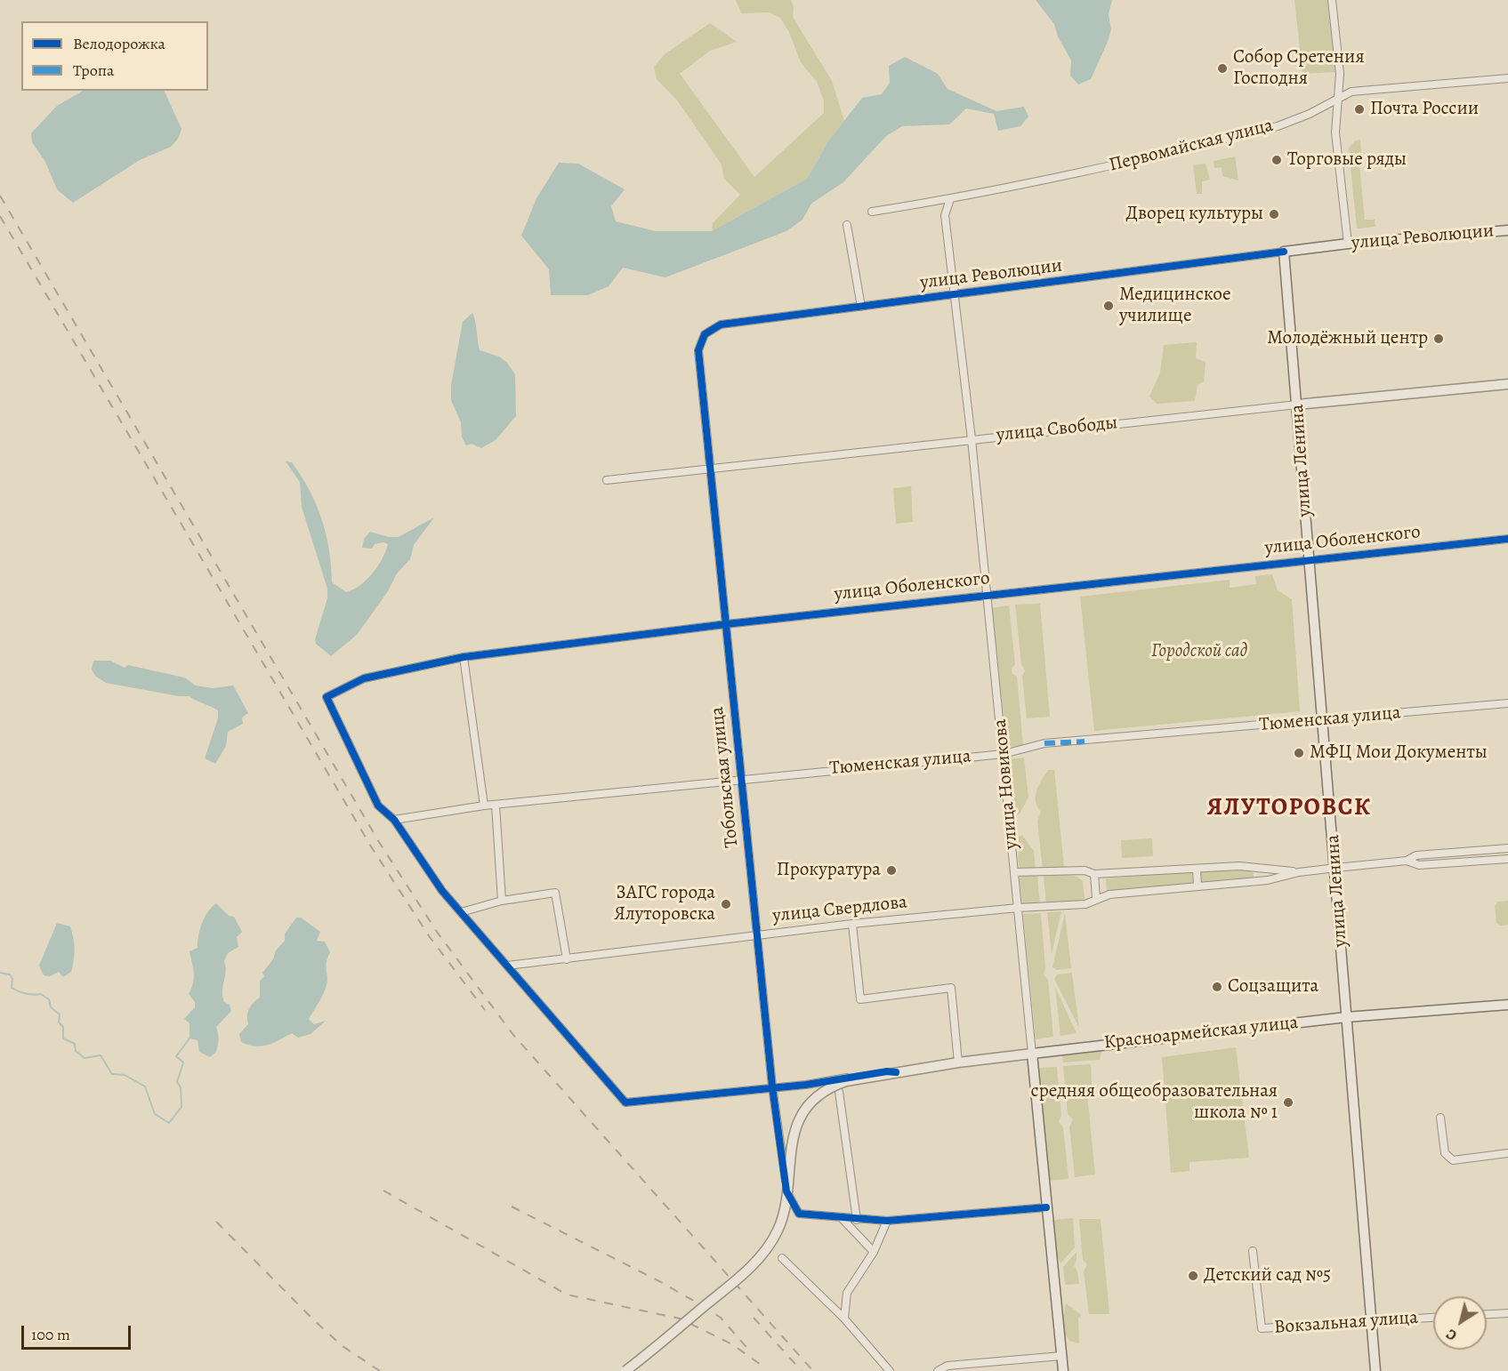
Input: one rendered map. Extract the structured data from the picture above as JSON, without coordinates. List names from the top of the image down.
{
  "streets": {
    "main road": [
      "улица Революции",
      "улица Свободы",
      "улица Ленина",
      "улица Новикова",
      "Красноармейская улица"
    ],
    "street": [
      "Первомайская улица",
      "улица Оболенского",
      "Тюменская улица",
      "Тобольская улица",
      "улица Свердлова",
      "Вокзальная улица"
    ]
  },
  "crossings": [
    ["Первомайская улица", "улица Новикова"],
    ["улица Революции", "улица Ленина"],
    ["улица Революции", "Тобольская улица"],
    ["улица Революции", "улица Новикова"],
    ["улица Свободы", "улица Ленина"],
    ["улица Свободы", "Тобольская улица"],
    ["улица Свободы", "улица Новикова"],
    ["улица Ленина", "улица Оболенского"],
    ["улица Ленина", "Тюменская улица"],
    ["улица Ленина", "улица Свердлова"],
    ["улица Ленина", "Красноармейская улица"],
    ["улица Ленина", "Вокзальная улица"],
    ["улица Оболенского", "Тюменская улица"],
    ["улица Оболенского", "Тобольская улица"],
    ["улица Оболенского", "улица Новикова"],
    ["Тюменская улица", "Тобольская улица"],
    ["Тюменская улица", "улица Новикова"],
    ["Тобольская улица", "улица Свердлова"],
    ["Тобольская улица", "Красноармейская улица"],
    ["улица Новикова", "улица Свердлова"],
    ["улица Новикова", "Красноармейская улица"],
    ["улица Свердлова", "Красноармейская улица"]
  ],
  "districts": ["ЯЛУТОРОВСК"],
  "parks": ["Городской сад"],
  "places": [
    "Собор Сретения Господня",
    "Почта России",
    "Торговые ряды",
    "Дворец культуры",
    "Медицинское училище",
    "Молодёжный центр",
    "МФЦ Мои Документы",
    "Прокуратура",
    "ЗАГС города Ялуторовска",
    "Соцзащита",
    "средняя общеобразовательная школа № 1",
    "Детский сад №5"
  ],
  "legend": ["Велодорожка", "Тропа"],
  "scale_bar": "100 m",
  "north": "bottom left"
}
